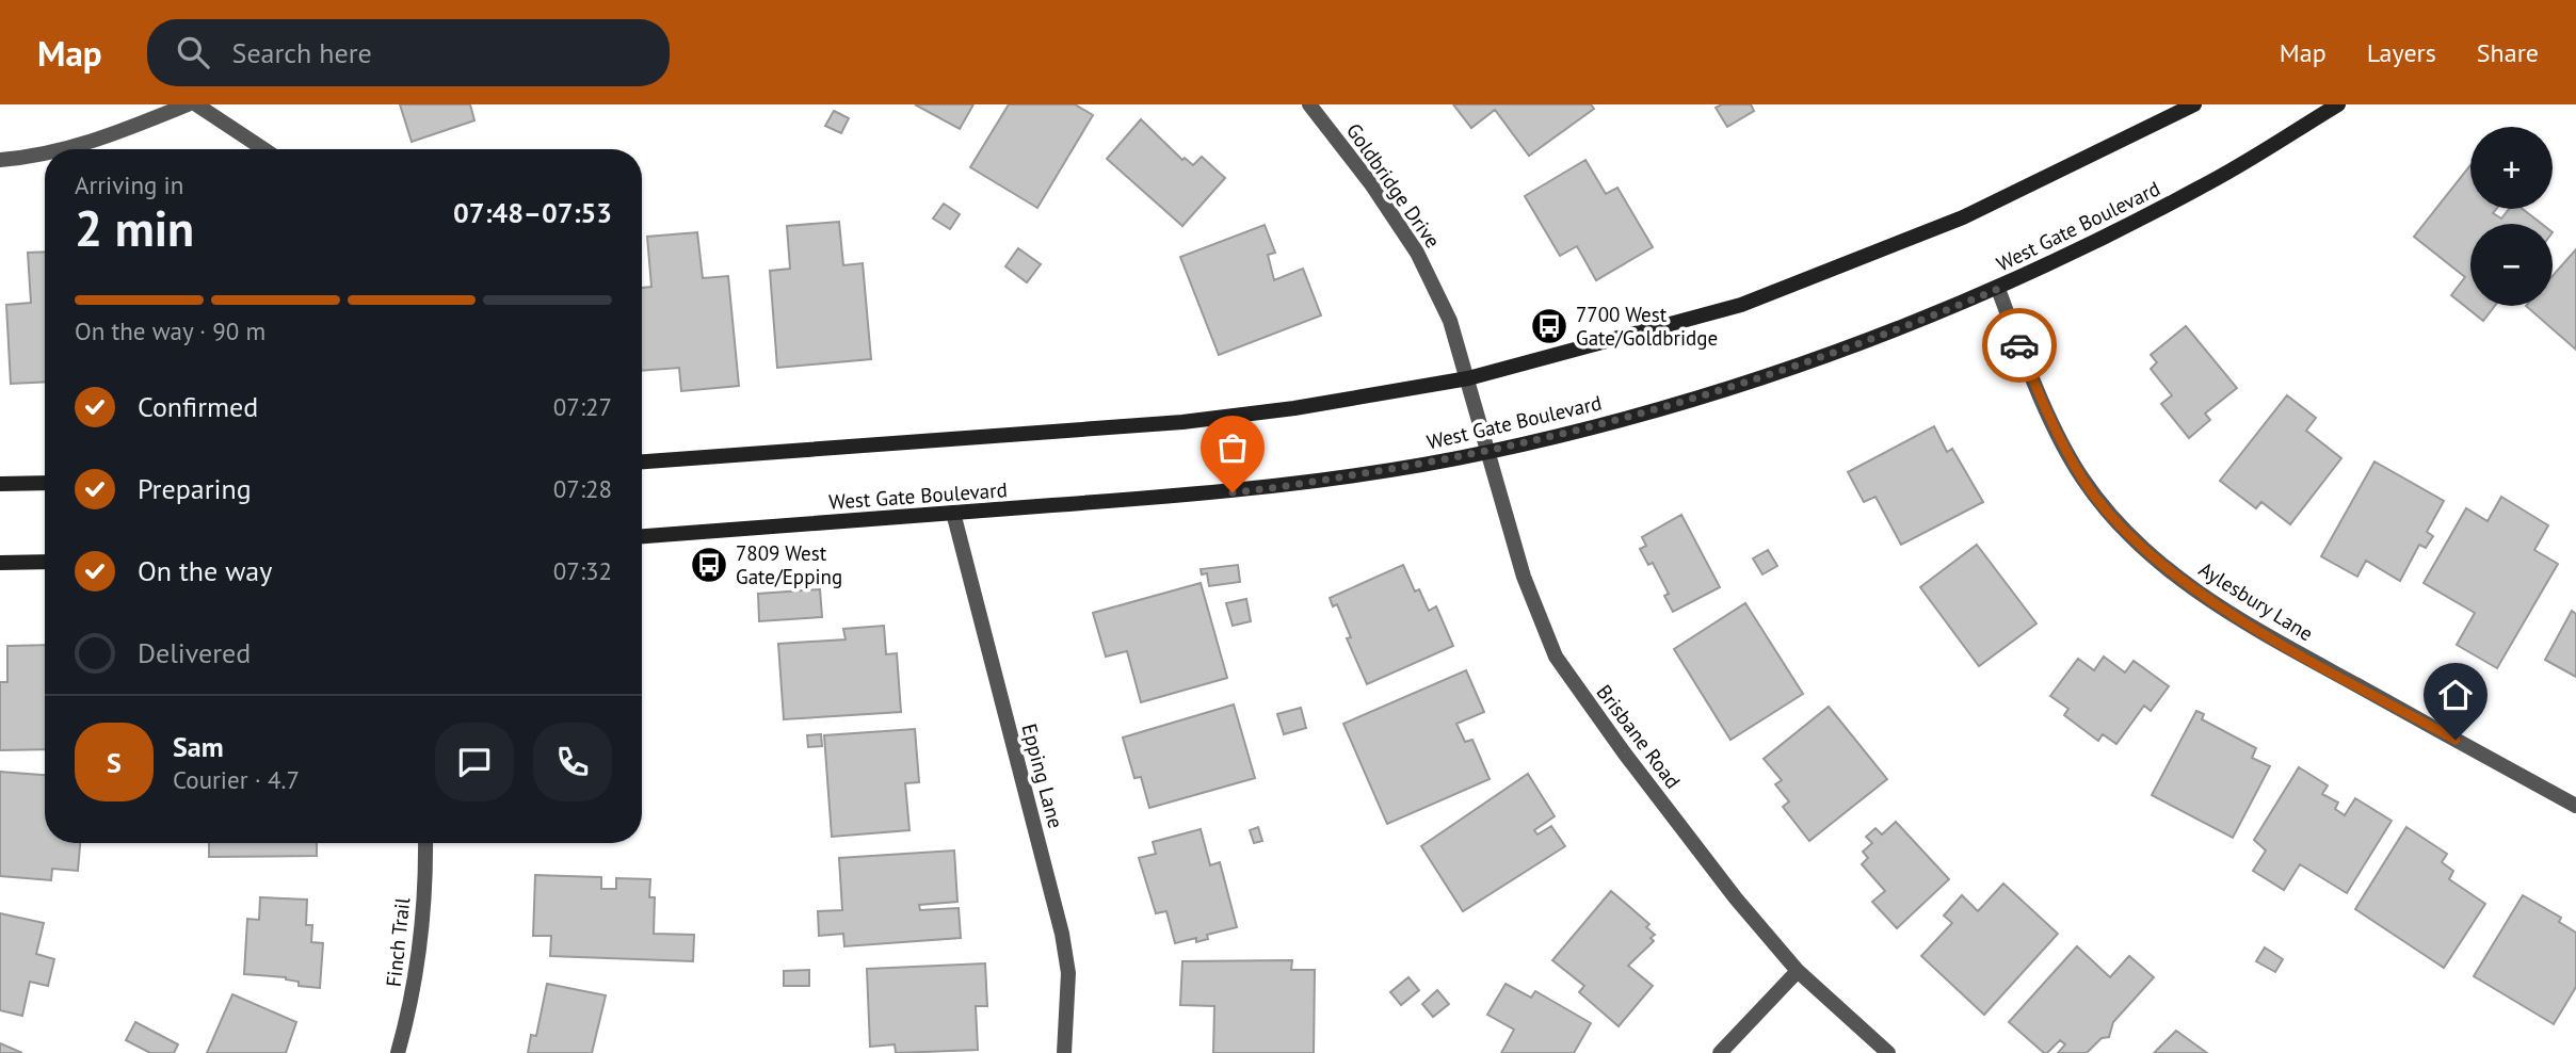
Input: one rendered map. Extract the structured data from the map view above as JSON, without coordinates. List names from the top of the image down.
{
  "streets": {
    "main road": ["West Gate Boulevard"],
    "street": [
      "Goldbridge Drive",
      "Aylesbury Lane",
      "Brisbane Road",
      "Epping Lane",
      "Finch Trail"
    ]
  },
  "crossings": [
    ["Goldbridge Drive", "Brisbane Road"],
    ["West Gate Boulevard", "Aylesbury Lane"],
    ["West Gate Boulevard", "Brisbane Road"],
    ["West Gate Boulevard", "Epping Lane"]
  ],
  "places": {
    "bus stop": ["7700 West Gate/Goldbridge", "7809 West Gate/Epping"]
  },
  "page": {
    "header": "Map",
    "search": "Search here",
    "nav": ["Map", "Layers", "Share"],
    "map_buttons": ["+", "−"],
    "heading": ["2 min", "Arriving in", "07:48–07:53"],
    "panel": ["Sam", "Courier · 4.7"],
    "bar": "On the way · 90 m",
    "list": [
      ["Confirmed", "07:27"],
      ["Preparing", "07:28"],
      ["On the way", "07:32"],
      "Delivered"
    ],
    "round": "S"
  }
}
